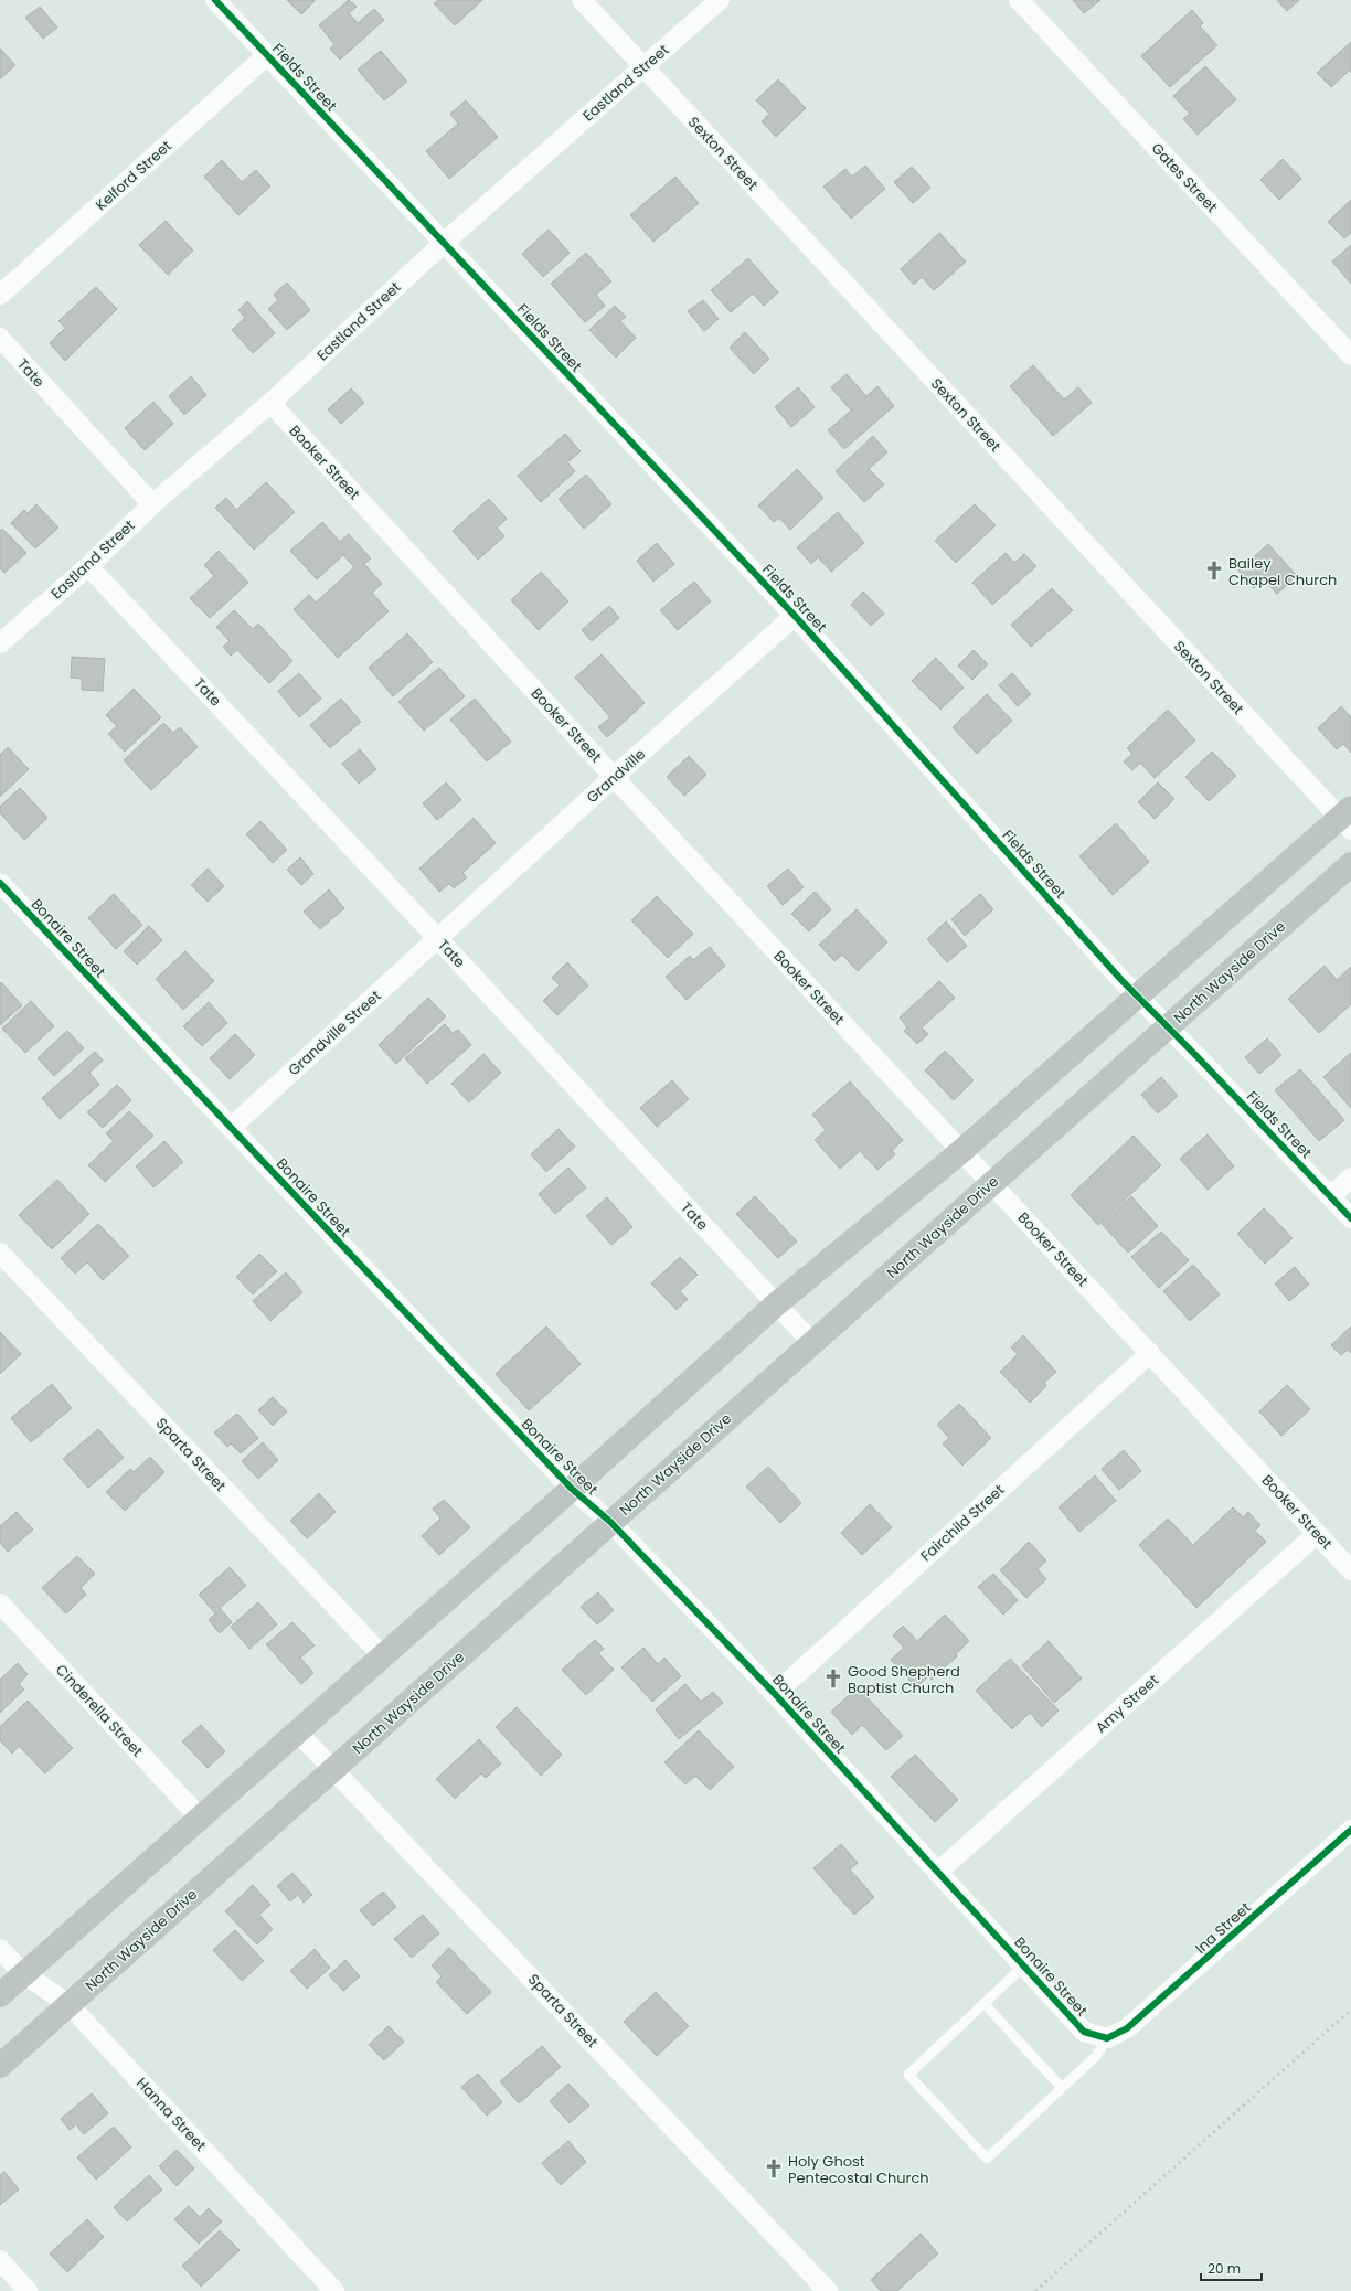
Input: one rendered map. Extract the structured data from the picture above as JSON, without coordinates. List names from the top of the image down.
{
  "streets": {
    "main road": ["North Wayside Drive"],
    "street": [
      "Fields Street",
      "Eastland Street",
      "Sexton Street",
      "Kelford Street",
      "Gates Street",
      "Tate",
      "Booker Street",
      "Grandville",
      "Bonaire Street",
      "Grandville Street",
      "Sparta Street",
      "Fairchild Street",
      "Amy Street",
      "Cinderella Street",
      "Ina Street",
      "Hanna Street"
    ]
  },
  "crossings": [
    ["Fields Street", "Eastland Street"],
    ["Fields Street", "Kelford Street"],
    ["Fields Street", "Grandville"],
    ["Fields Street", "North Wayside Drive"],
    ["Eastland Street", "Sexton Street"],
    ["Eastland Street", "Tate"],
    ["Eastland Street", "Booker Street"],
    ["Tate", "Grandville"],
    ["Tate", "North Wayside Drive"],
    ["Tate", "Grandville Street"],
    ["Booker Street", "Grandville"],
    ["Booker Street", "North Wayside Drive"],
    ["Booker Street", "Fairchild Street"],
    ["Booker Street", "Amy Street"],
    ["Grandville", "Grandville Street"],
    ["Bonaire Street", "North Wayside Drive"],
    ["Bonaire Street", "Grandville Street"],
    ["Bonaire Street", "Fairchild Street"],
    ["Bonaire Street", "Amy Street"],
    ["Bonaire Street", "Ina Street"],
    ["North Wayside Drive", "Sparta Street"],
    ["North Wayside Drive", "Hanna Street"]
  ],
  "places": {
    "church": ["Bailey Chapel Church", "Good Shepherd Baptist Church", "Holy Ghost Pentecostal Church"]
  },
  "scale_bar": "20 m"
}
